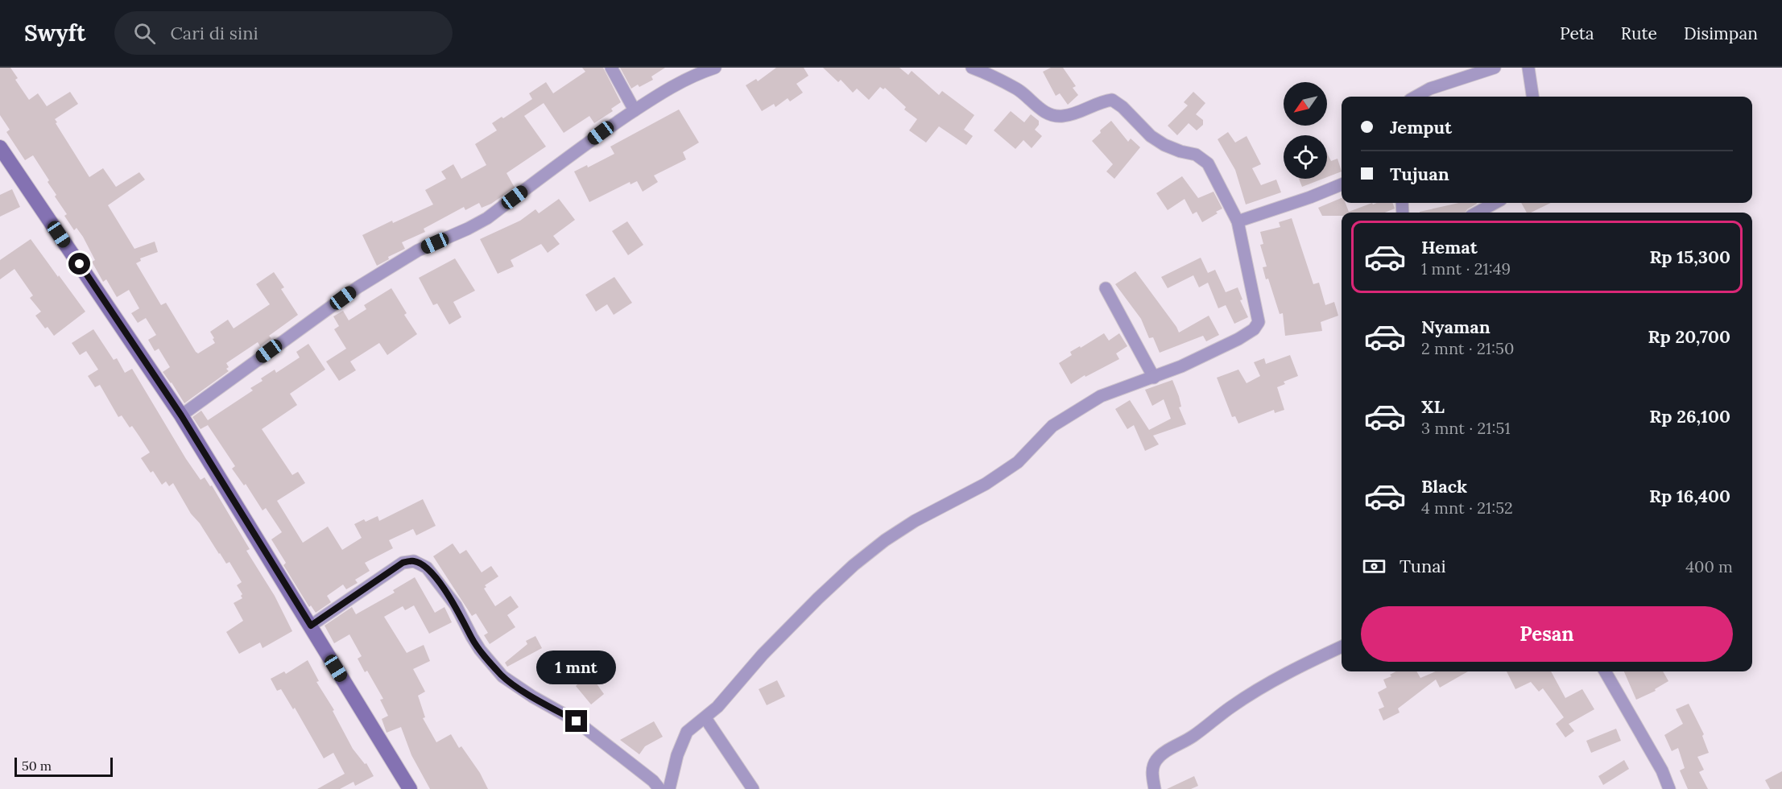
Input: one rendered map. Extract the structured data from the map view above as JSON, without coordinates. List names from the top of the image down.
{
  "scale_bar": "50 m",
  "north": "bottom left",
  "page": {
    "header": "Swyft",
    "search": "Cari di sini",
    "nav": ["Peta", "Rute", "Disimpan"],
    "banner": ["Jemput", "Tujuan"],
    "list": [
      {
        "name": "Hemat",
        "note": "1 mnt · 21:49",
        "value": "Rp 15,300"
      },
      {
        "name": "Nyaman",
        "note": "2 mnt · 21:50",
        "value": "Rp 20,700"
      },
      {
        "name": "XL",
        "note": "3 mnt · 21:51",
        "value": "Rp 26,100"
      },
      {
        "name": "Black",
        "note": "4 mnt · 21:52",
        "value": "Rp 16,400"
      }
    ],
    "pay": ["Tunai", "400 m"],
    "buttons": "Pesan",
    "bubble": "1 mnt",
    "scale": "50 m"
  }
}
